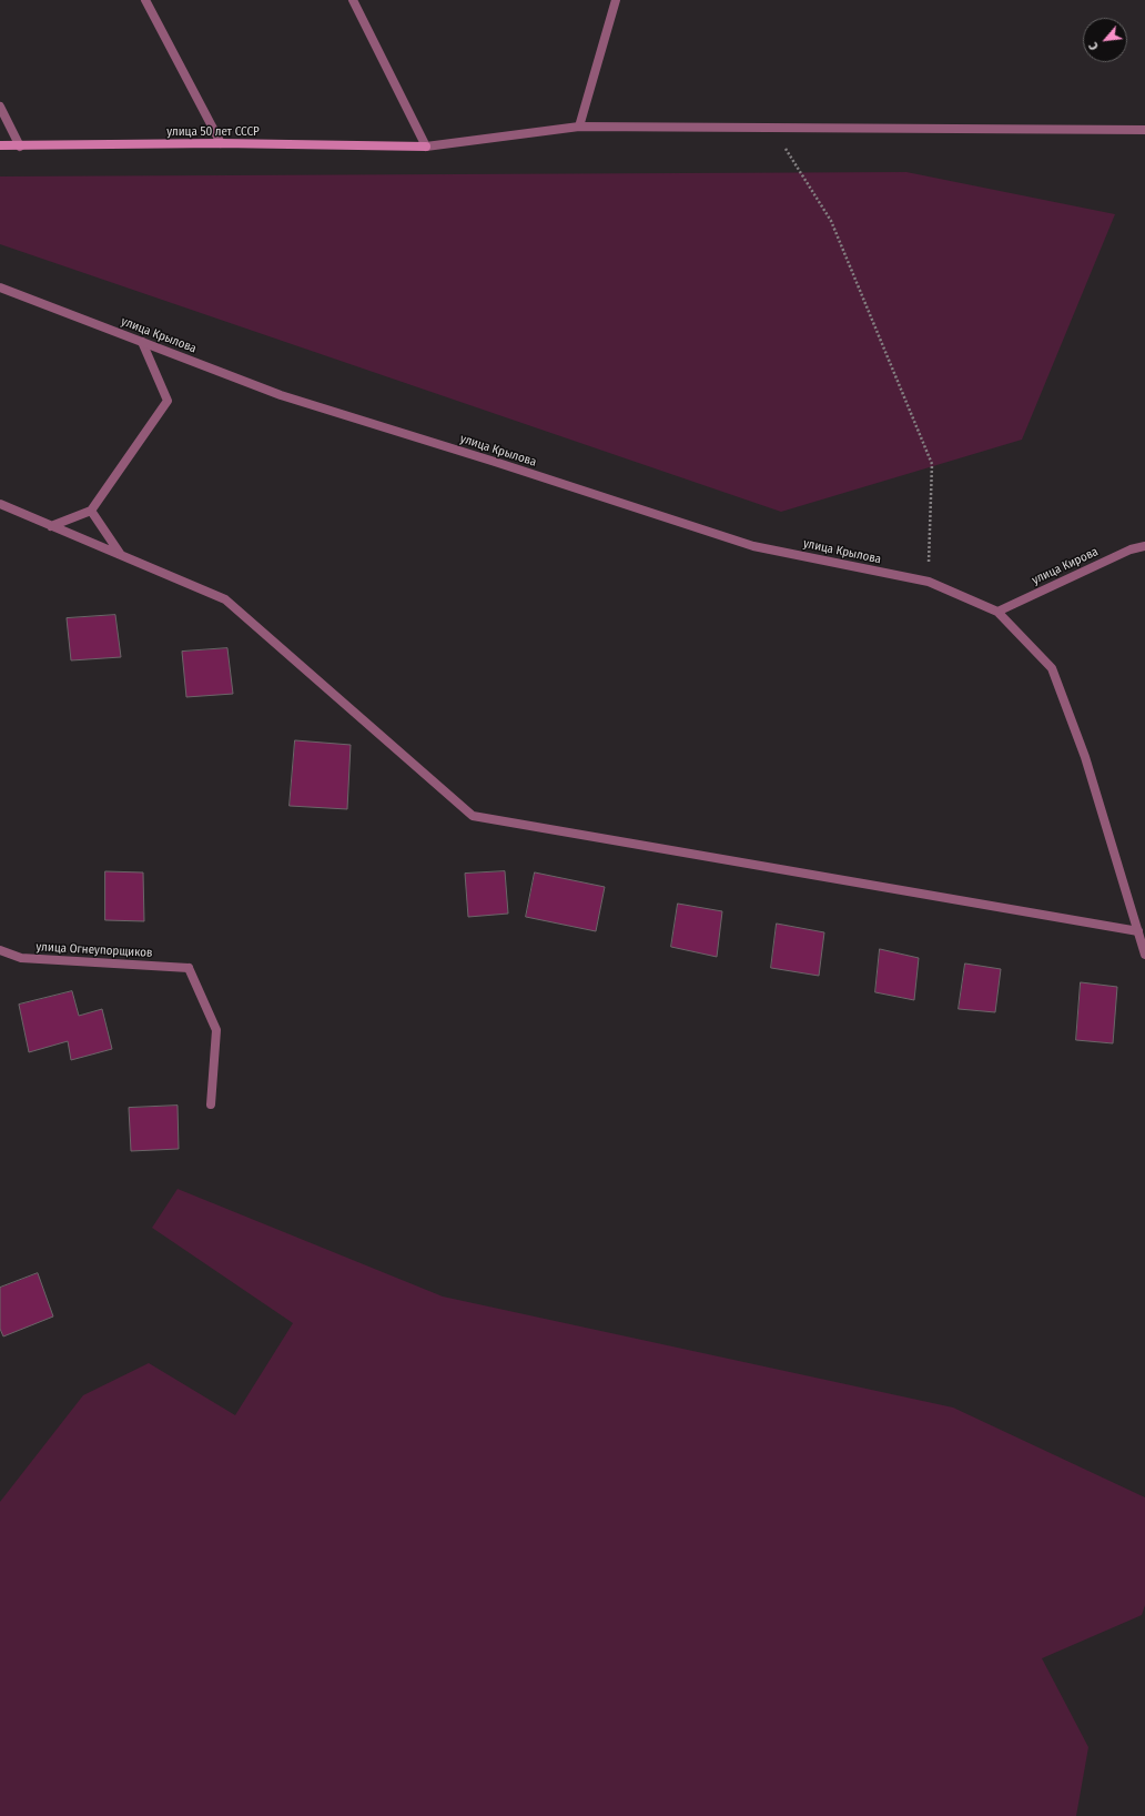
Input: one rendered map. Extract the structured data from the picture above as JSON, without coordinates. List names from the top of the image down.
{
  "streets": {
    "street": [
      "улица 50 лет СССР",
      "улица Крылова",
      "улица Кирова",
      "улица Огнеупорщиков"
    ]
  },
  "crossings": [
    ["улица Крылова", "улица Кирова"]
  ],
  "north": "bottom left"
}
